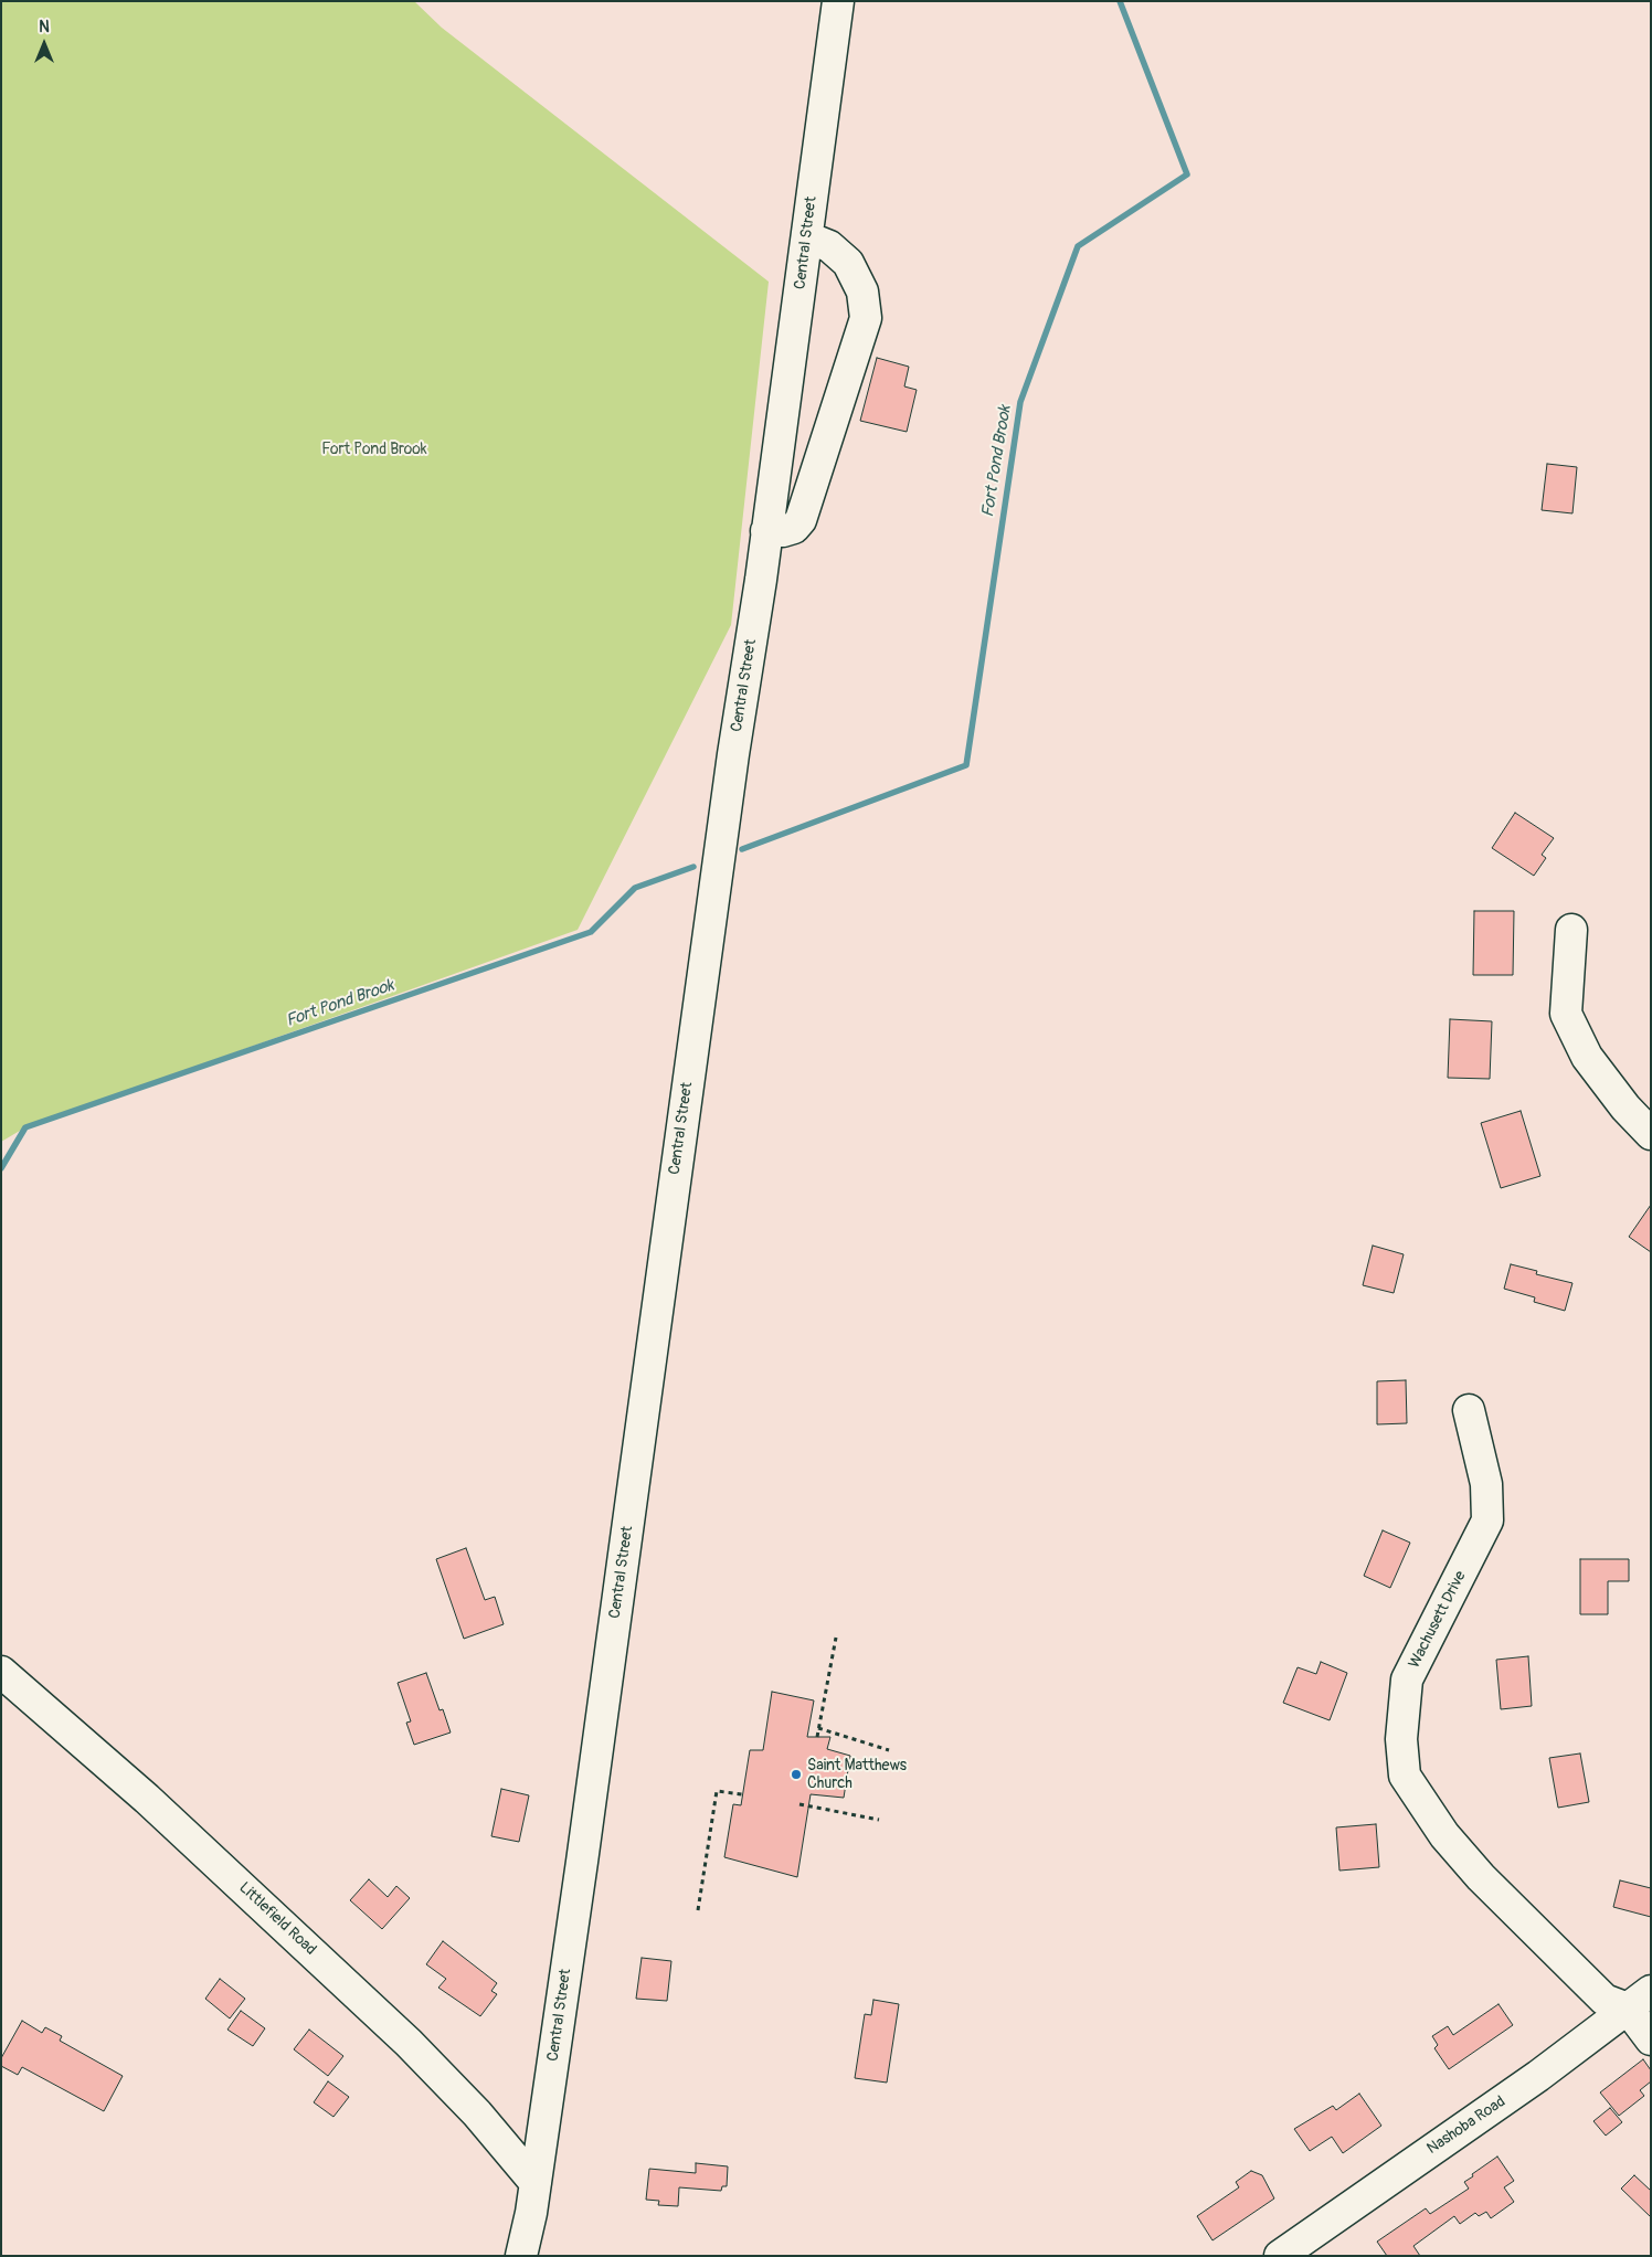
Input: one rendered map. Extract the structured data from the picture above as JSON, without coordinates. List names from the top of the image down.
{
  "streets": {
    "street": [
      "Central Street",
      "Wachusett Drive",
      "Littlefield Road",
      "Nashoba Road"
    ]
  },
  "crossings": [
    ["Central Street", "Littlefield Road"],
    ["Wachusett Drive", "Nashoba Road"]
  ],
  "water": ["Fort Pond Brook"],
  "parks": ["Fort Pond Brook"],
  "places": ["Saint Matthews Church"],
  "north": "top"
}
